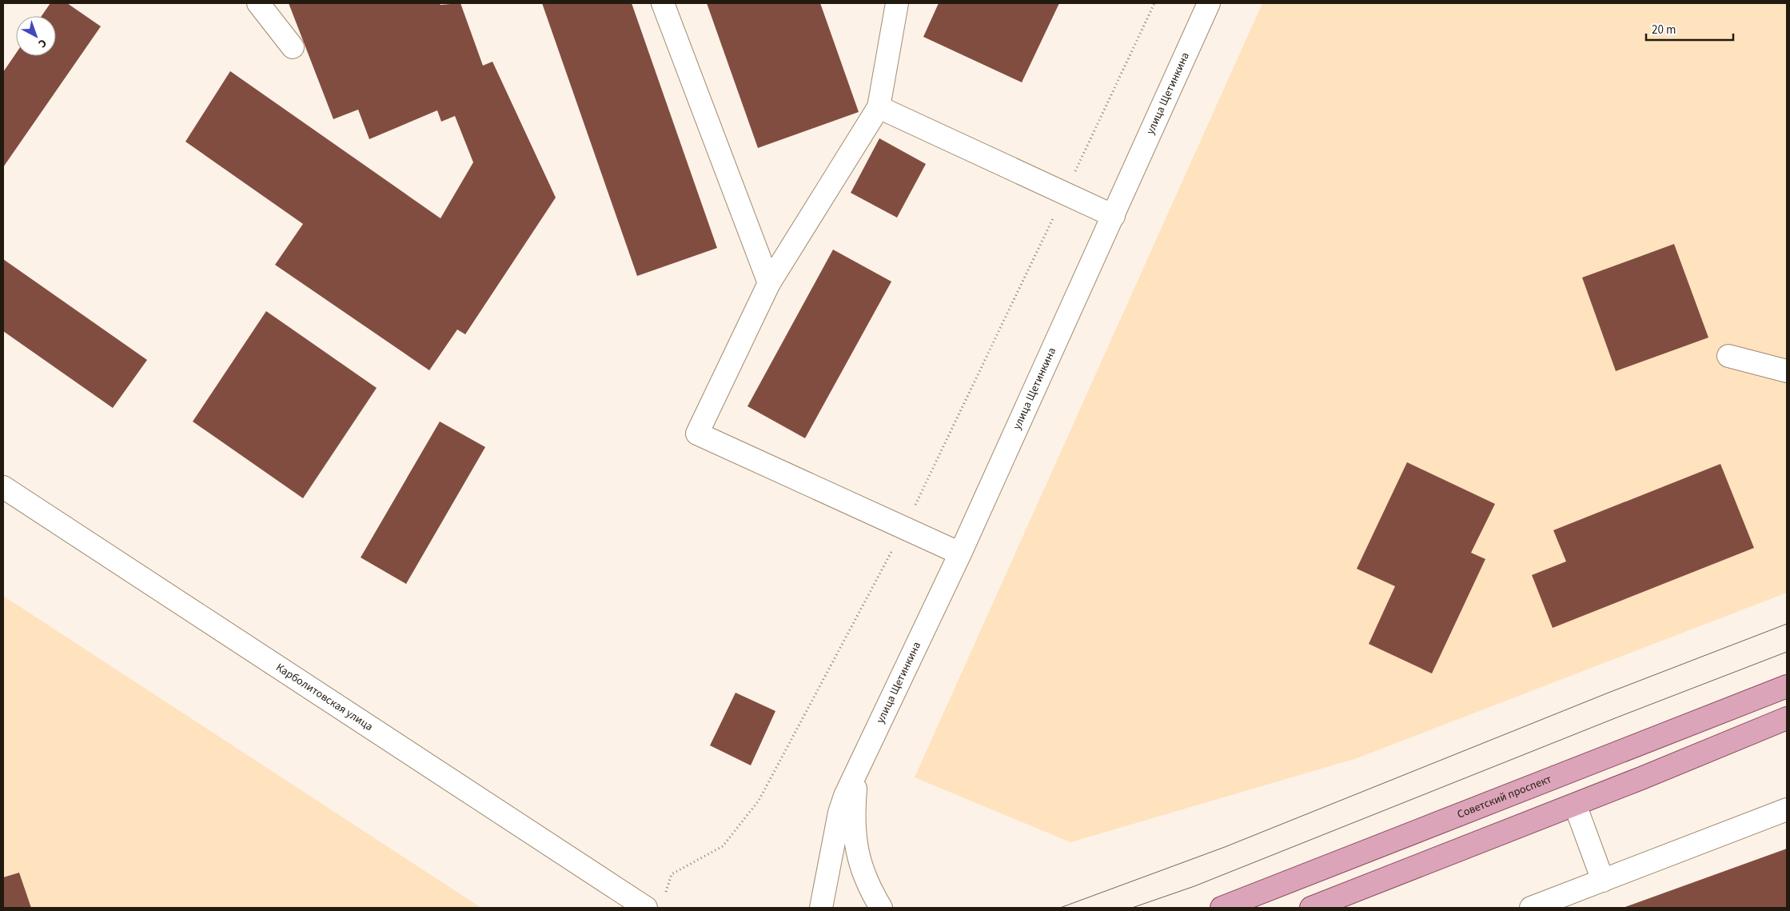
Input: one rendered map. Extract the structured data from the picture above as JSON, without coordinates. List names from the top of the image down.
{
  "streets": {
    "main road": ["Советский проспект"],
    "street": ["улица Щетинкина", "Карболитовская улица"]
  },
  "scale_bar": "20 m",
  "north": "bottom right"
}
